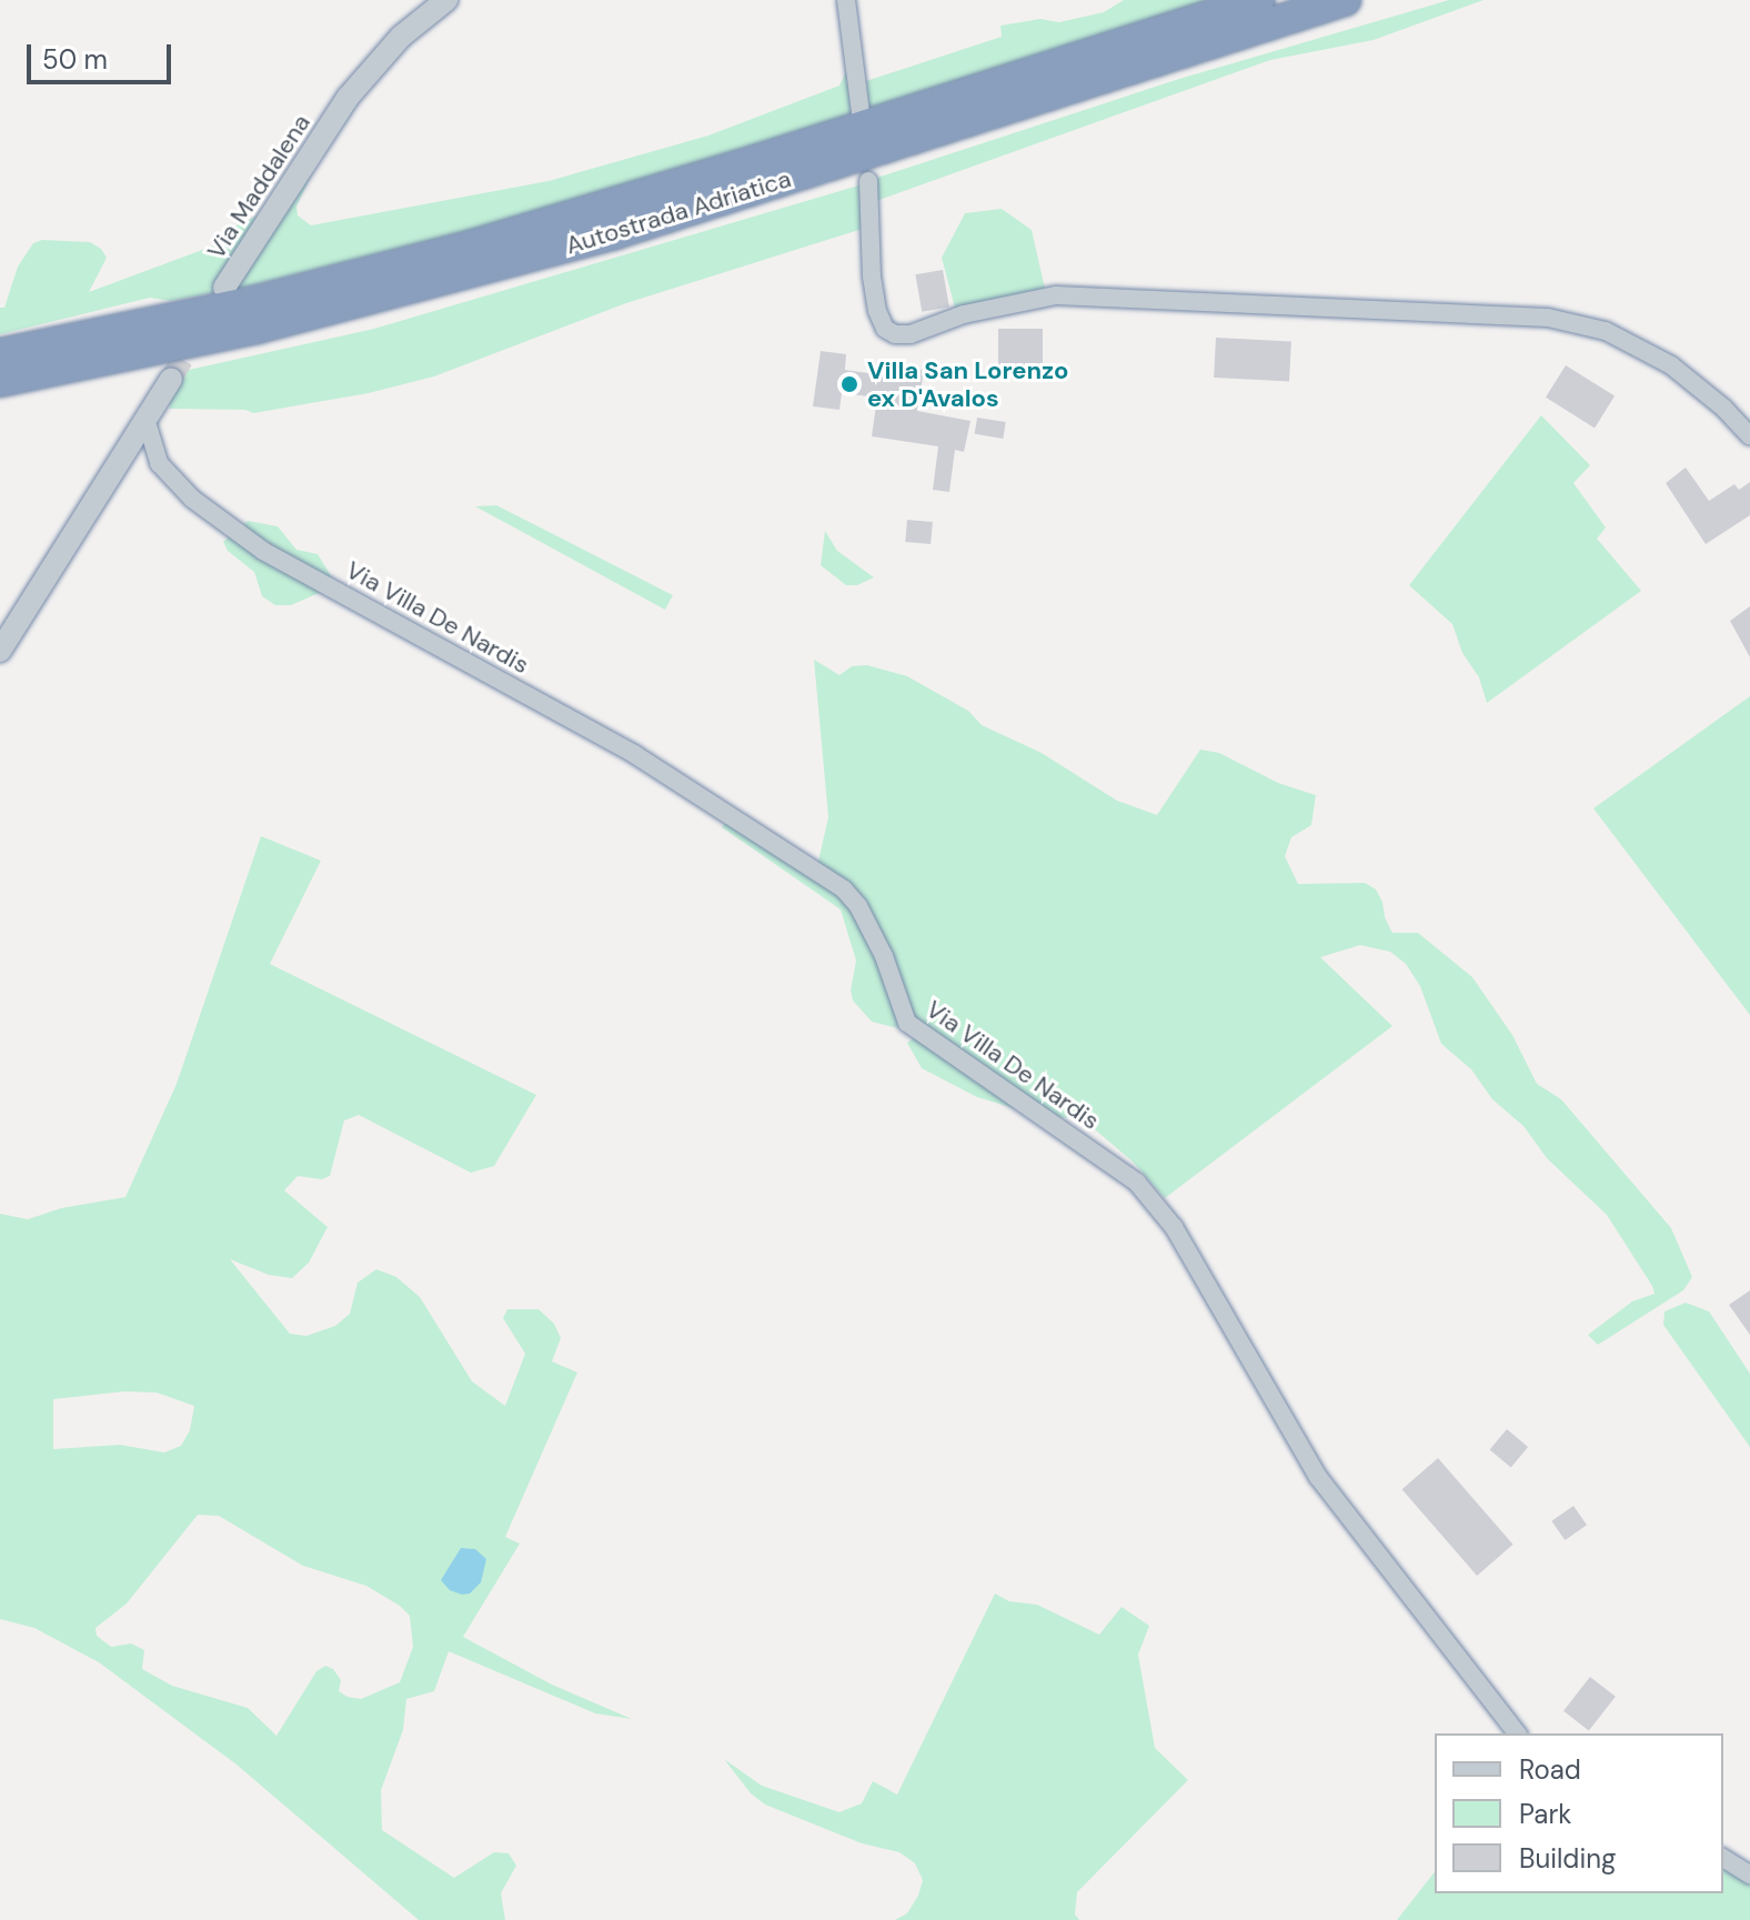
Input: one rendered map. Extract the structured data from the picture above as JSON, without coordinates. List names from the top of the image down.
{
  "streets": {
    "highway": ["Autostrada Adriatica"],
    "street": ["Via Maddalena", "Via Villa De Nardis"]
  },
  "places": ["Villa San Lorenzo ex D'Avalos"],
  "legend": ["Road", "Park", "Building"],
  "scale_bar": "50 m"
}
